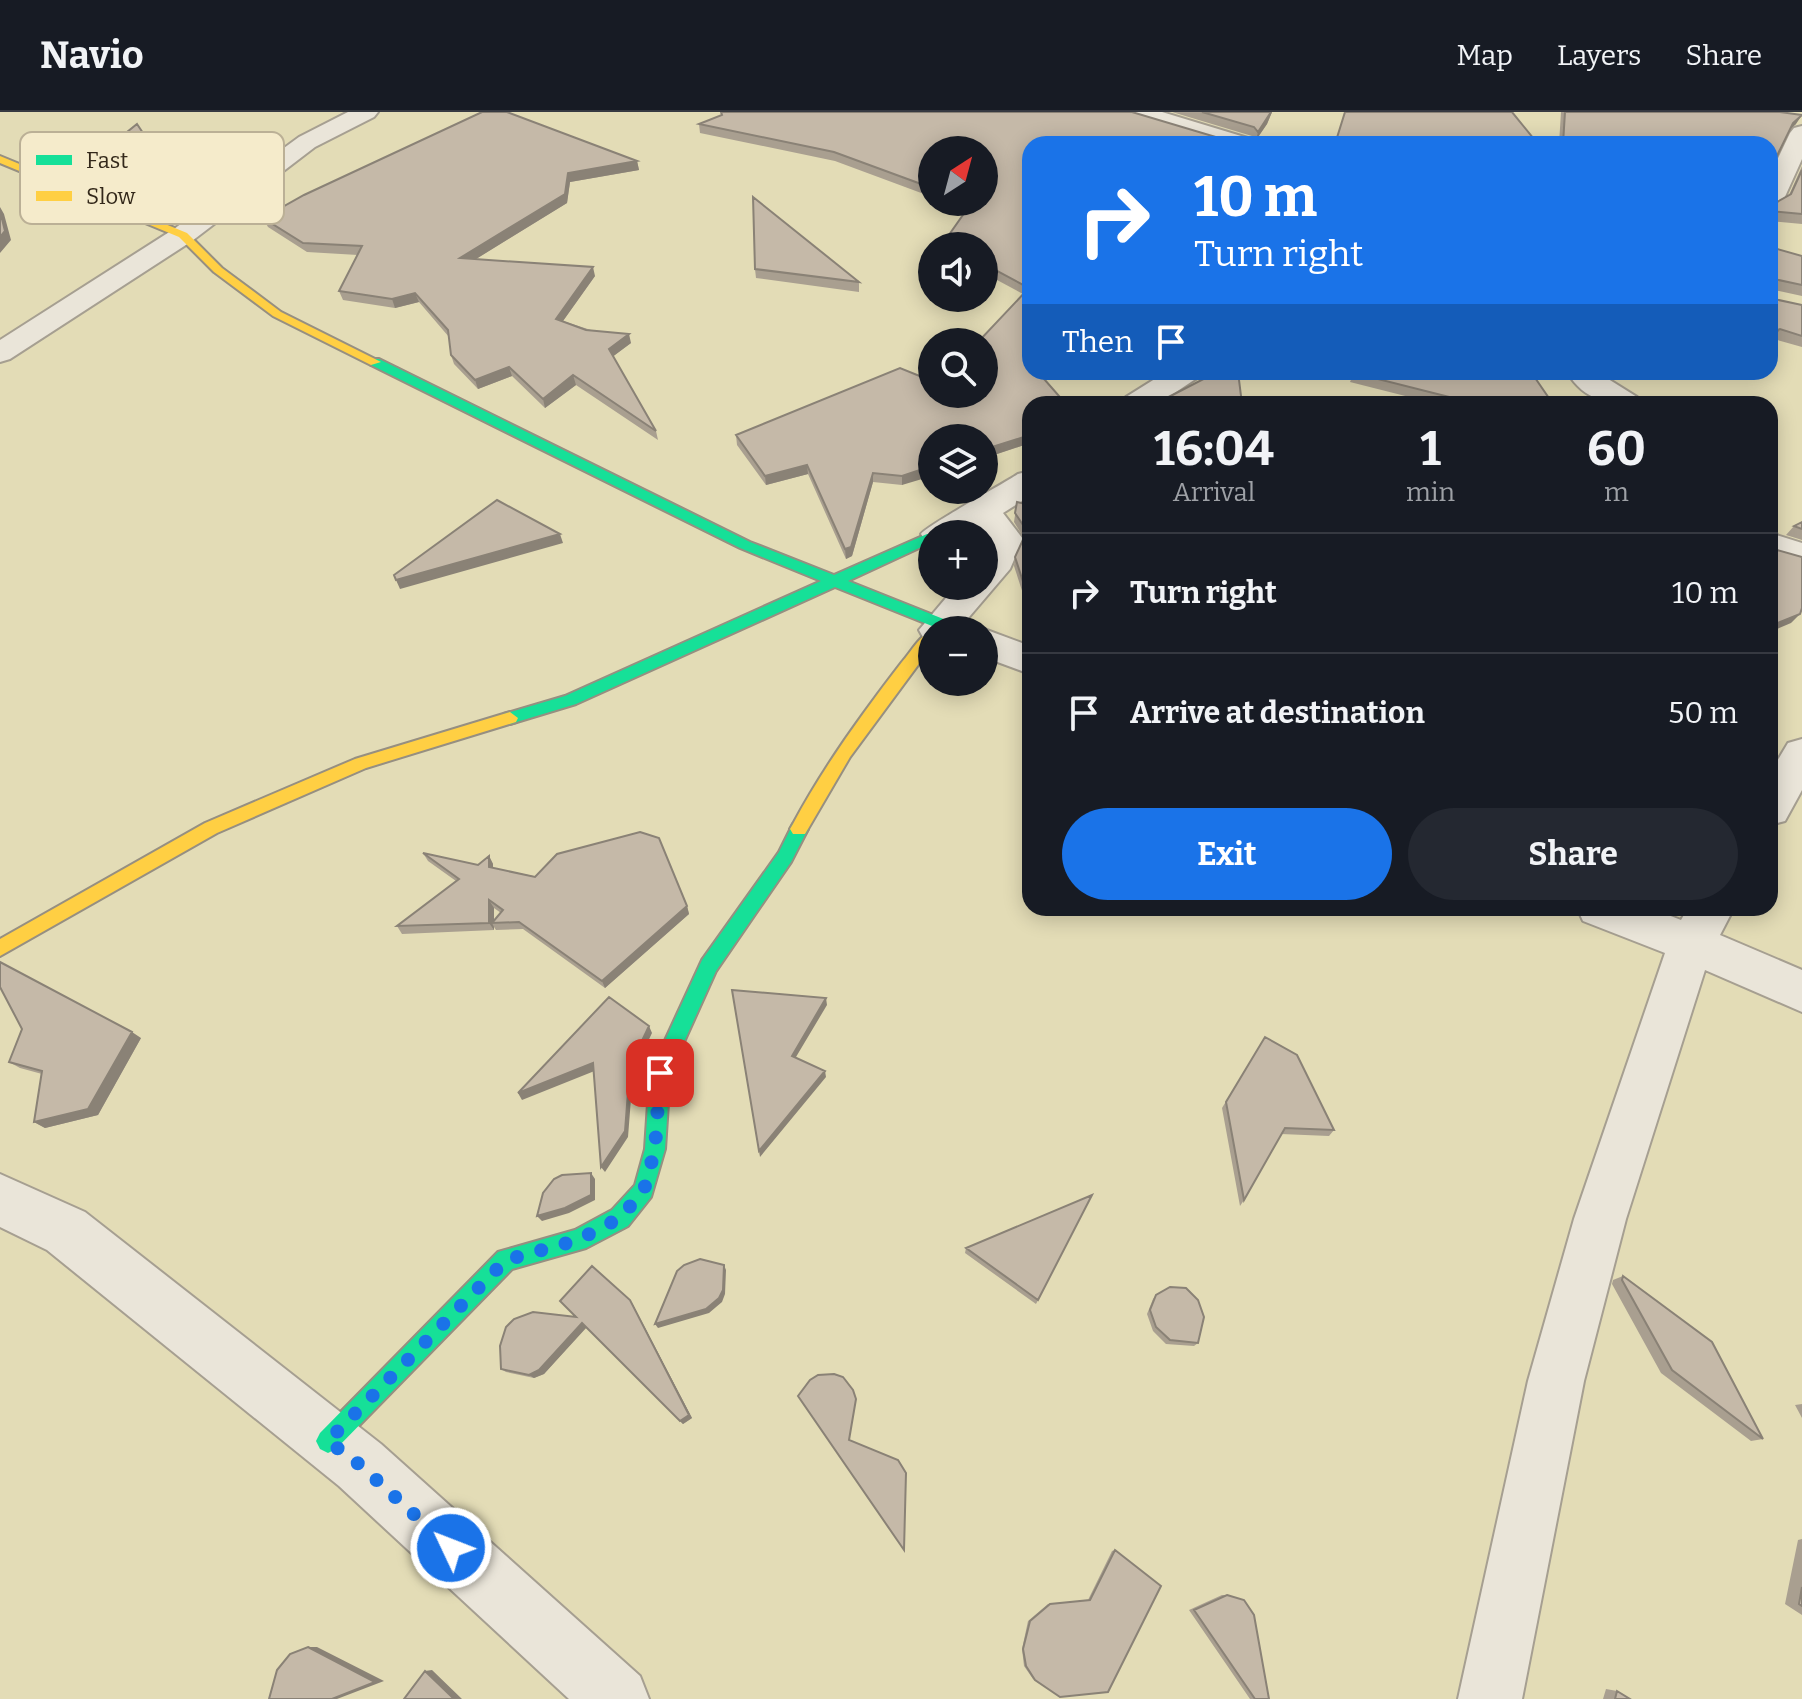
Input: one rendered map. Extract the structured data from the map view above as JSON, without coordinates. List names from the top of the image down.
{
  "legend": ["Fast", "Slow"],
  "north": "top right",
  "page": {
    "header": "Navio",
    "nav": ["Map", "Layers", "Share"],
    "map_buttons": ["+", "−"],
    "turn": ["10 m", "Turn right"],
    "then": "Then",
    "eta": [
      "16:04",
      "Arrival",
      "1",
      "min",
      "60",
      "m"
    ],
    "list": [
      {
        "name": "Turn right",
        "value": "10 m"
      },
      {
        "name": "Arrive at destination",
        "value": "50 m"
      }
    ],
    "buttons": ["Exit", "Share"]
  }
}
